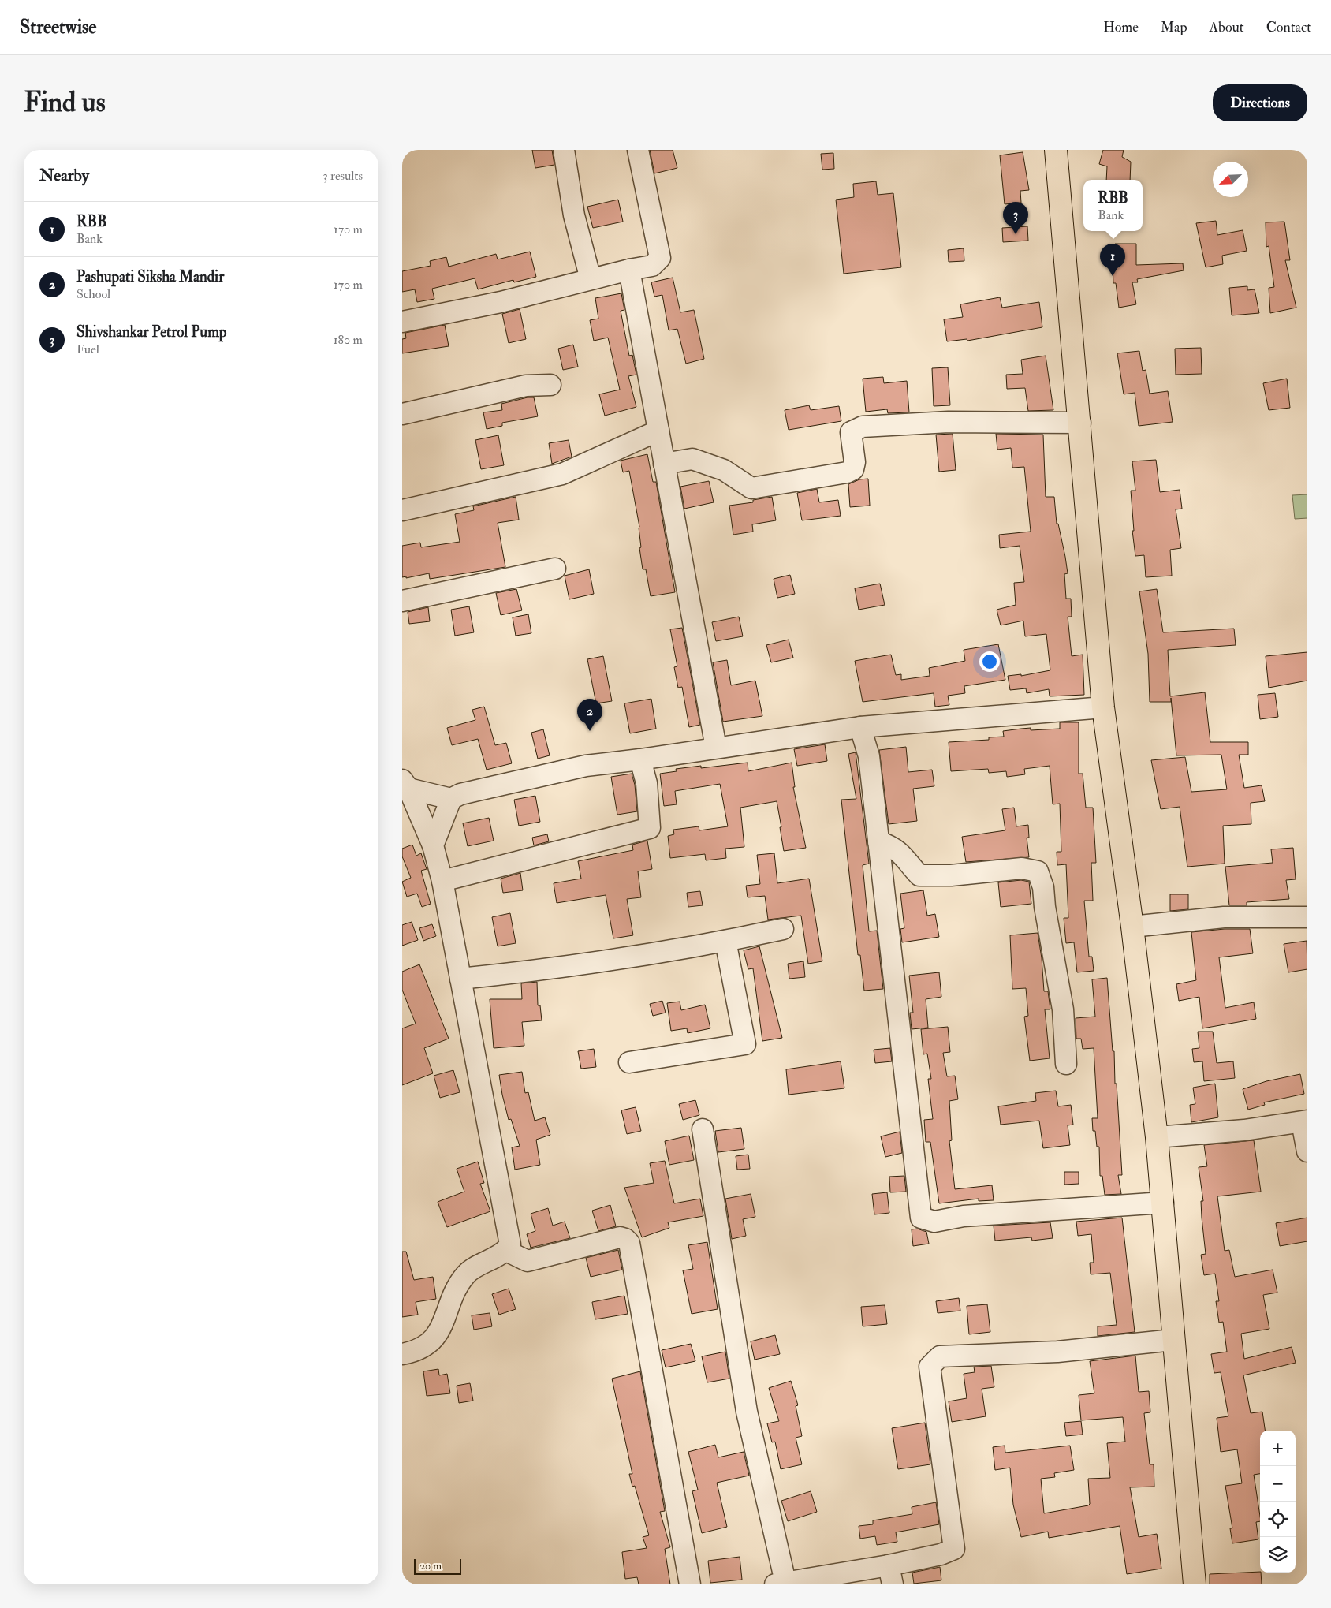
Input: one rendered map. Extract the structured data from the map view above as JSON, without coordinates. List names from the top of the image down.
{
  "scale_bar": "20 m",
  "north": "bottom left",
  "page": {
    "header": "Streetwise",
    "nav": [
      "Home",
      "Map",
      "About",
      "Contact"
    ],
    "buttons": "Directions",
    "title": "Find us",
    "heading": ["Nearby", "3 results"],
    "popup": ["RBB", "Bank"],
    "list": [
      {
        "mark": "1",
        "name": "RBB",
        "note": "Bank",
        "value": "170 m"
      },
      {
        "mark": "2",
        "name": "Pashupati Siksha Mandir",
        "note": "School",
        "value": "170 m"
      },
      {
        "mark": "3",
        "name": "Shivshankar Petrol Pump",
        "note": "Fuel",
        "value": "180 m"
      }
    ],
    "pins": ["3", "1", "2"],
    "map_buttons": ["+", "−"],
    "scale": "20 m"
  }
}
